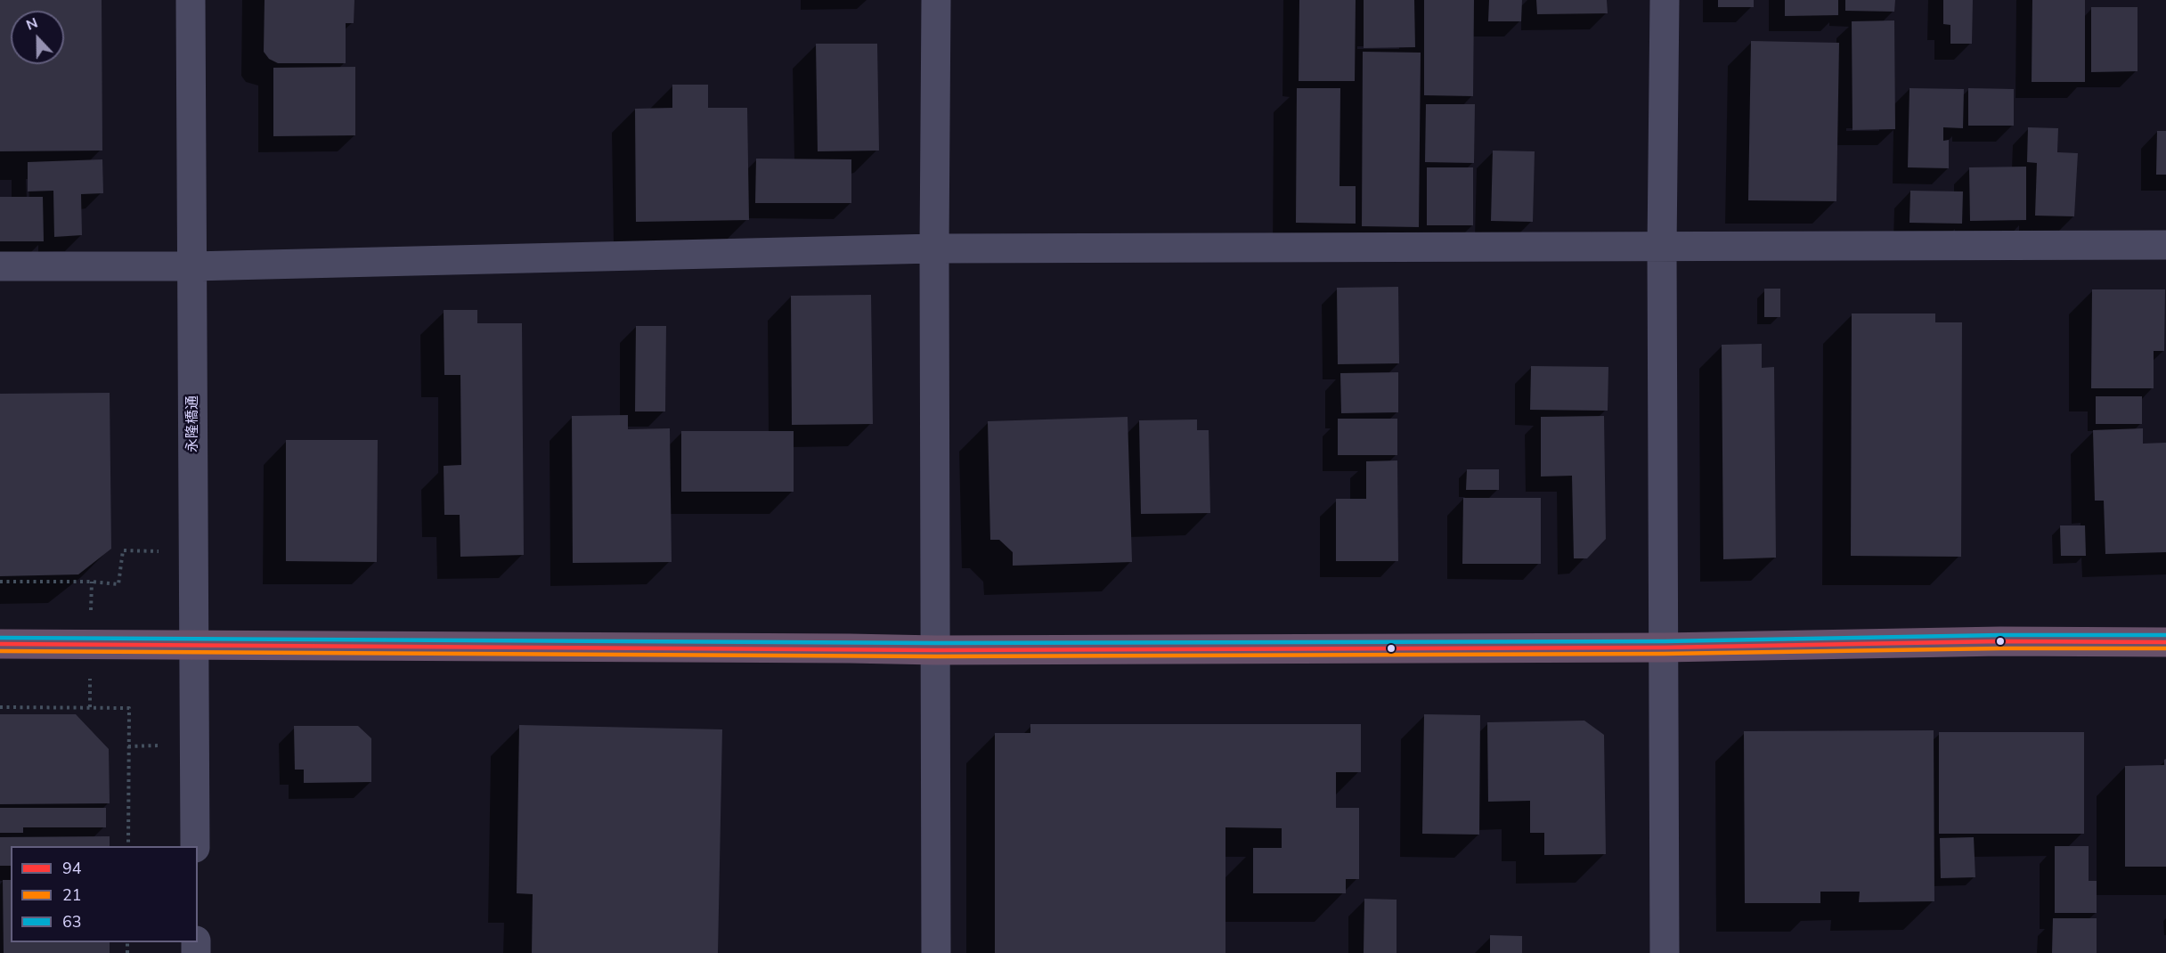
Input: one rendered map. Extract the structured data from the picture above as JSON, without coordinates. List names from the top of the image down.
{
  "streets": {
    "street": ["永隆橋通"]
  },
  "lines": ["transit line 63", "transit line 94", "transit line 21"],
  "legend": ["94", "21", "63"],
  "north": "top"
}
